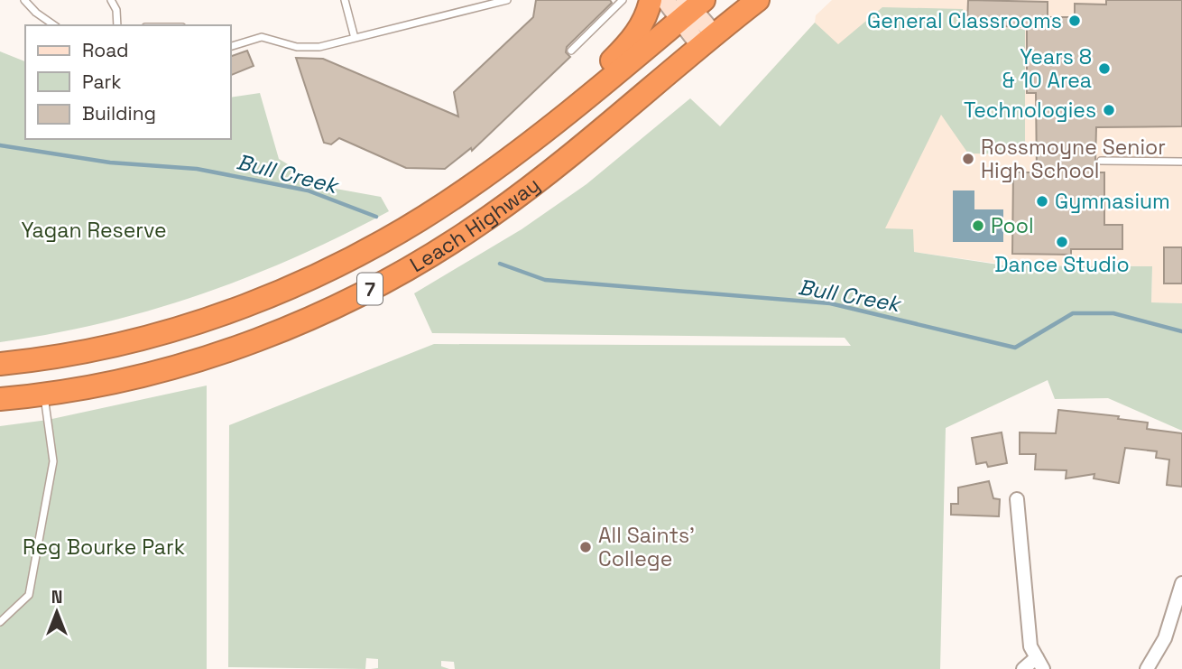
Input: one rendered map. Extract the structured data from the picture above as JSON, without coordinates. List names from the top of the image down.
{
  "streets": {
    "highway": ["Leach Highway", "7"]
  },
  "water": ["Bull Creek"],
  "parks": ["Yagan Reserve", "Reg Bourke Park"],
  "places": [
    "General Classrooms",
    "Years 8 & 10 Area",
    "Technologies",
    "Rossmoyne Senior High School",
    "Gymnasium",
    "Pool",
    "Dance Studio",
    "All Saints’ College"
  ],
  "legend": ["Road", "Park", "Building"],
  "north": "top"
}
